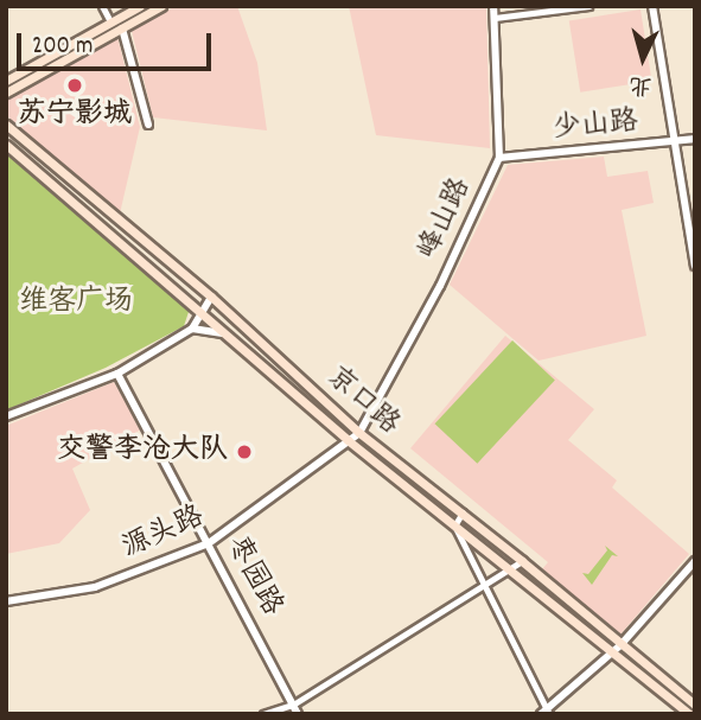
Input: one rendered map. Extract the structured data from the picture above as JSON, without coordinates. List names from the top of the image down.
{
  "streets": {
    "main road": ["京口路"],
    "street": [
      "少山路",
      "峰山路",
      "源头路",
      "枣园路"
    ]
  },
  "crossings": [
    ["少山路", "峰山路"],
    ["峰山路", "京口路"],
    ["峰山路", "源头路"],
    ["京口路", "源头路"],
    ["源头路", "枣园路"]
  ],
  "parks": ["维客广场"],
  "places": ["苏宁影城", "交警李沧大队"],
  "scale_bar": "200 m",
  "north": "bottom"
}
